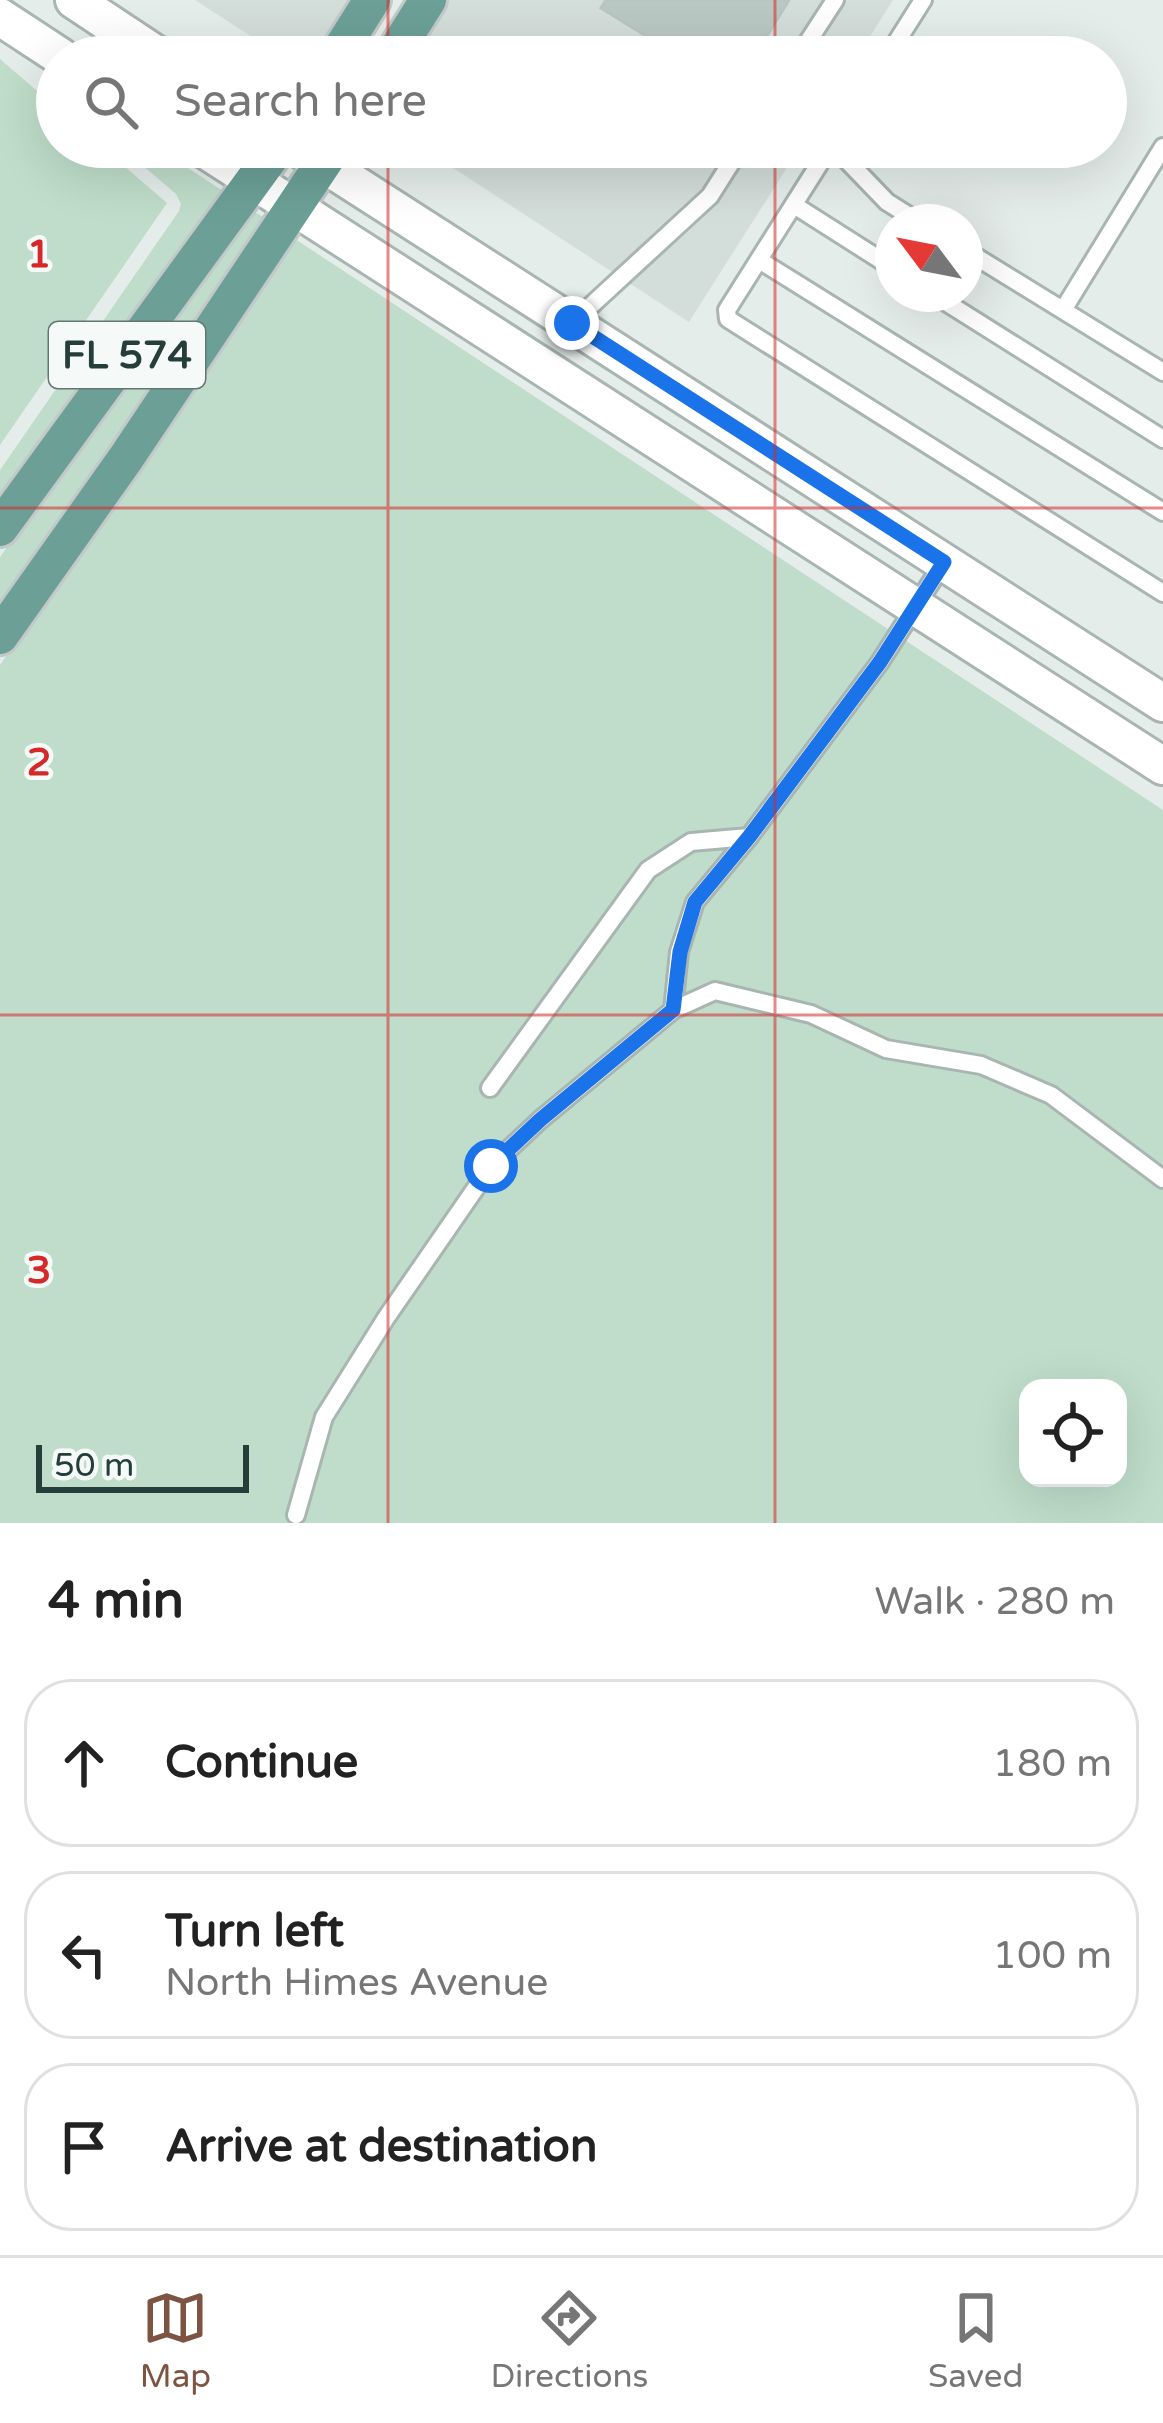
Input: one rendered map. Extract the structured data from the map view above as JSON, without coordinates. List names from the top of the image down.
{
  "streets": {
    "main road": ["FL 574"]
  },
  "scale_bar": "50 m",
  "north": "top left",
  "page": {
    "search": "Search here",
    "scale": "50 m",
    "heading": ["4 min", "Walk · 280 m"],
    "list": [
      ["Continue", "180 m"],
      ["Turn left", "North Himes Avenue", "100 m"],
      "Arrive at destination"
    ],
    "nav": ["Map", "Directions", "Saved"]
  },
  "grid": {
    "rows": ["1", "2", "3"]
  }
}
